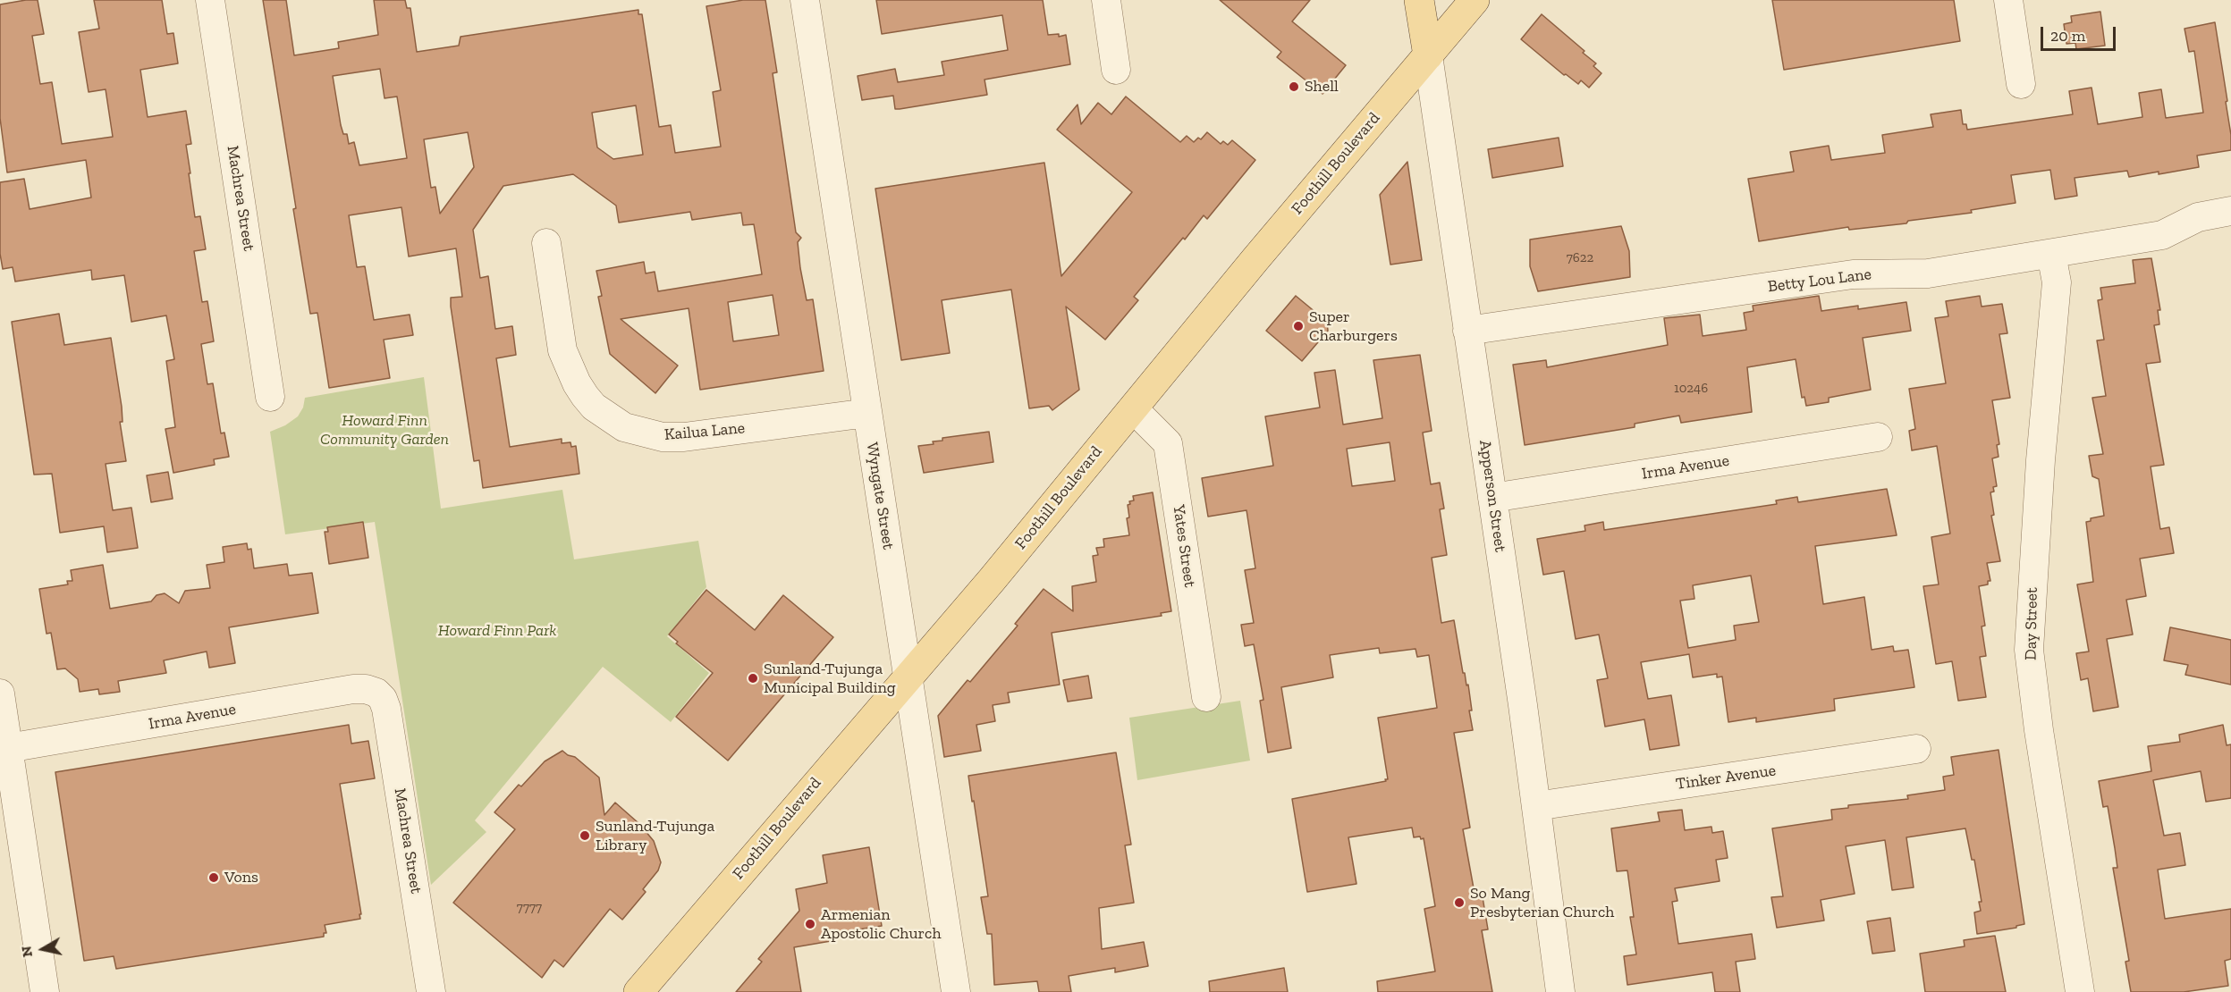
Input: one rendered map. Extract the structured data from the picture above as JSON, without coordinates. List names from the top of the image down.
{
  "streets": {
    "main road": ["Foothill Boulevard", "Apperson Street"],
    "street": [
      "Machrea Street",
      "Betty Lou Lane",
      "Kailua Lane",
      "Irma Avenue",
      "Wyngate Street",
      "Yates Street",
      "Day Street",
      "Tinker Avenue"
    ]
  },
  "crossings": [
    ["Foothill Boulevard", "Wyngate Street"],
    ["Foothill Boulevard", "Apperson Street"],
    ["Foothill Boulevard", "Yates Street"],
    ["Machrea Street", "Irma Avenue"],
    ["Betty Lou Lane", "Apperson Street"],
    ["Betty Lou Lane", "Day Street"],
    ["Kailua Lane", "Wyngate Street"],
    ["Irma Avenue", "Apperson Street"],
    ["Apperson Street", "Tinker Avenue"]
  ],
  "parks": ["Howard Finn Community Garden", "Howard Finn Park"],
  "places": [
    "Shell",
    "Super Charburgers",
    "Sunland-Tujunga Municipal Building",
    "Sunland-Tujunga Library",
    "Vons",
    "So Mang Presbyterian Church",
    "Armenian Apostolic Church"
  ],
  "house_numbers": ["7622", "10246", "7777"],
  "scale_bar": "20 m",
  "north": "left"
}
